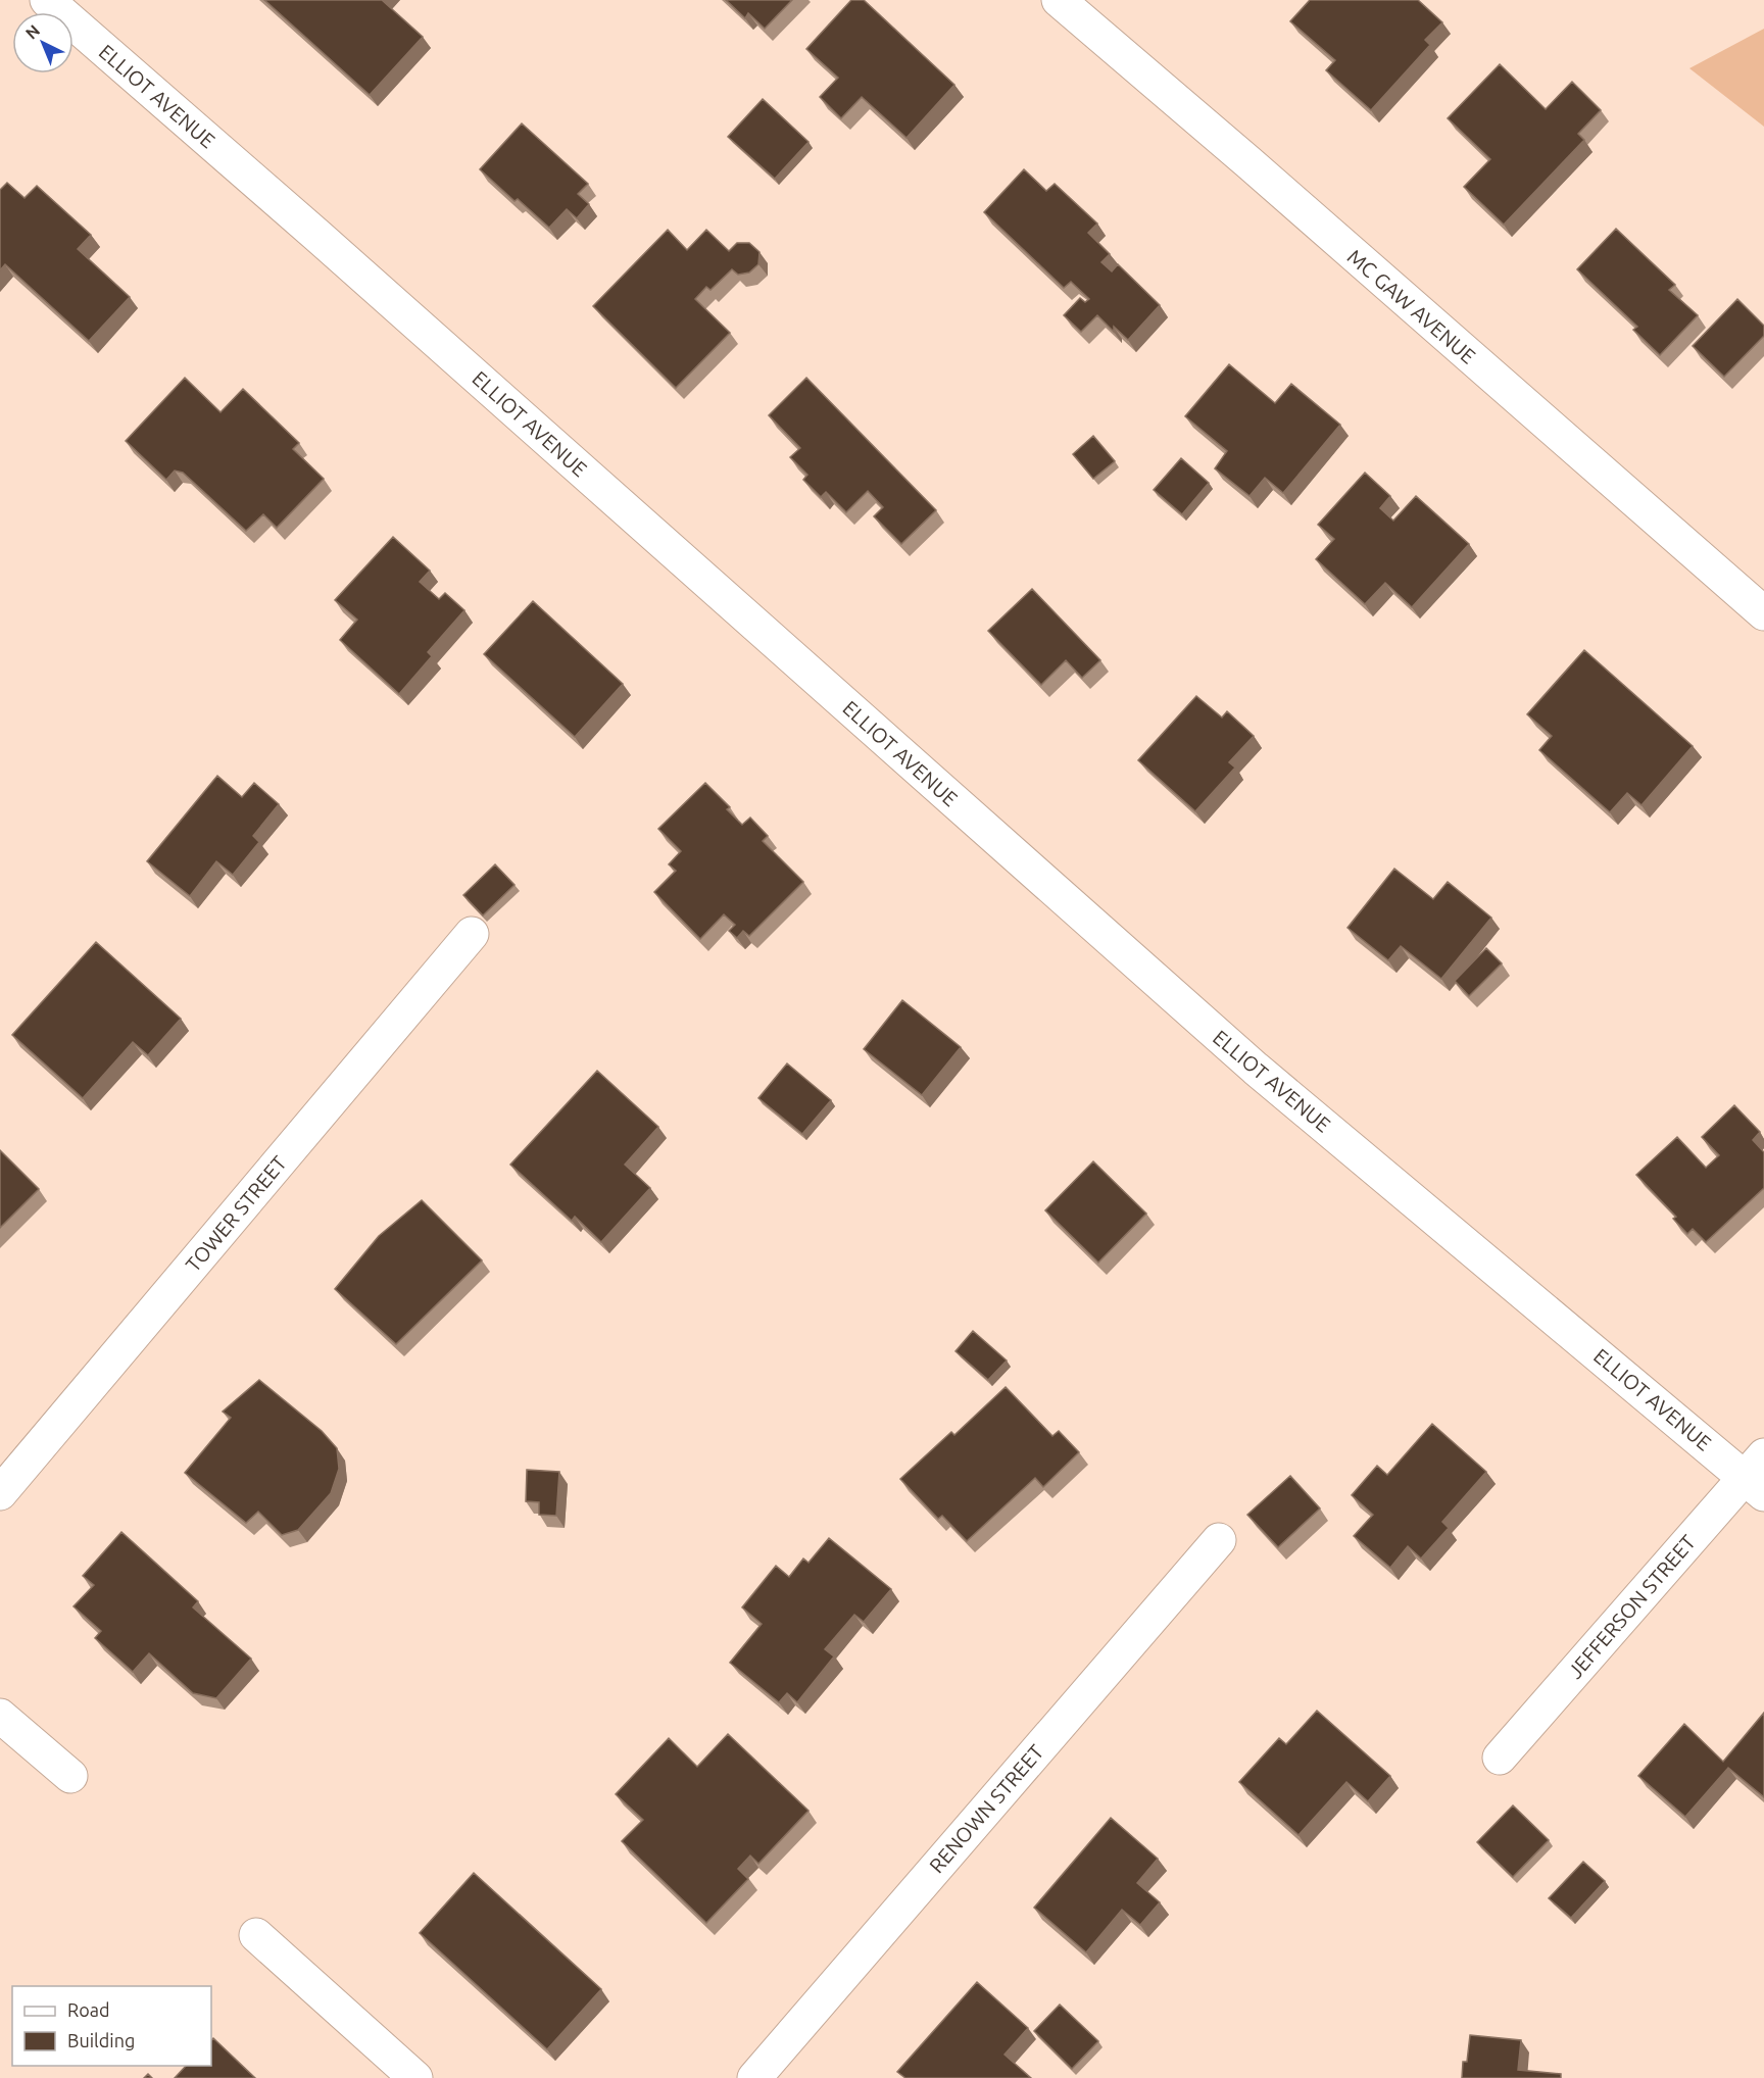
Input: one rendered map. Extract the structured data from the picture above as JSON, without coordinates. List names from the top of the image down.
{
  "streets": {
    "street": [
      "ELLIOT AVENUE",
      "MC GAW AVENUE",
      "TOWER STREET",
      "JEFFERSON STREET",
      "RENOWN STREET"
    ]
  },
  "crossings": [
    ["ELLIOT AVENUE", "JEFFERSON STREET"]
  ],
  "legend": ["Road", "Building"],
  "north": "top left"
}
